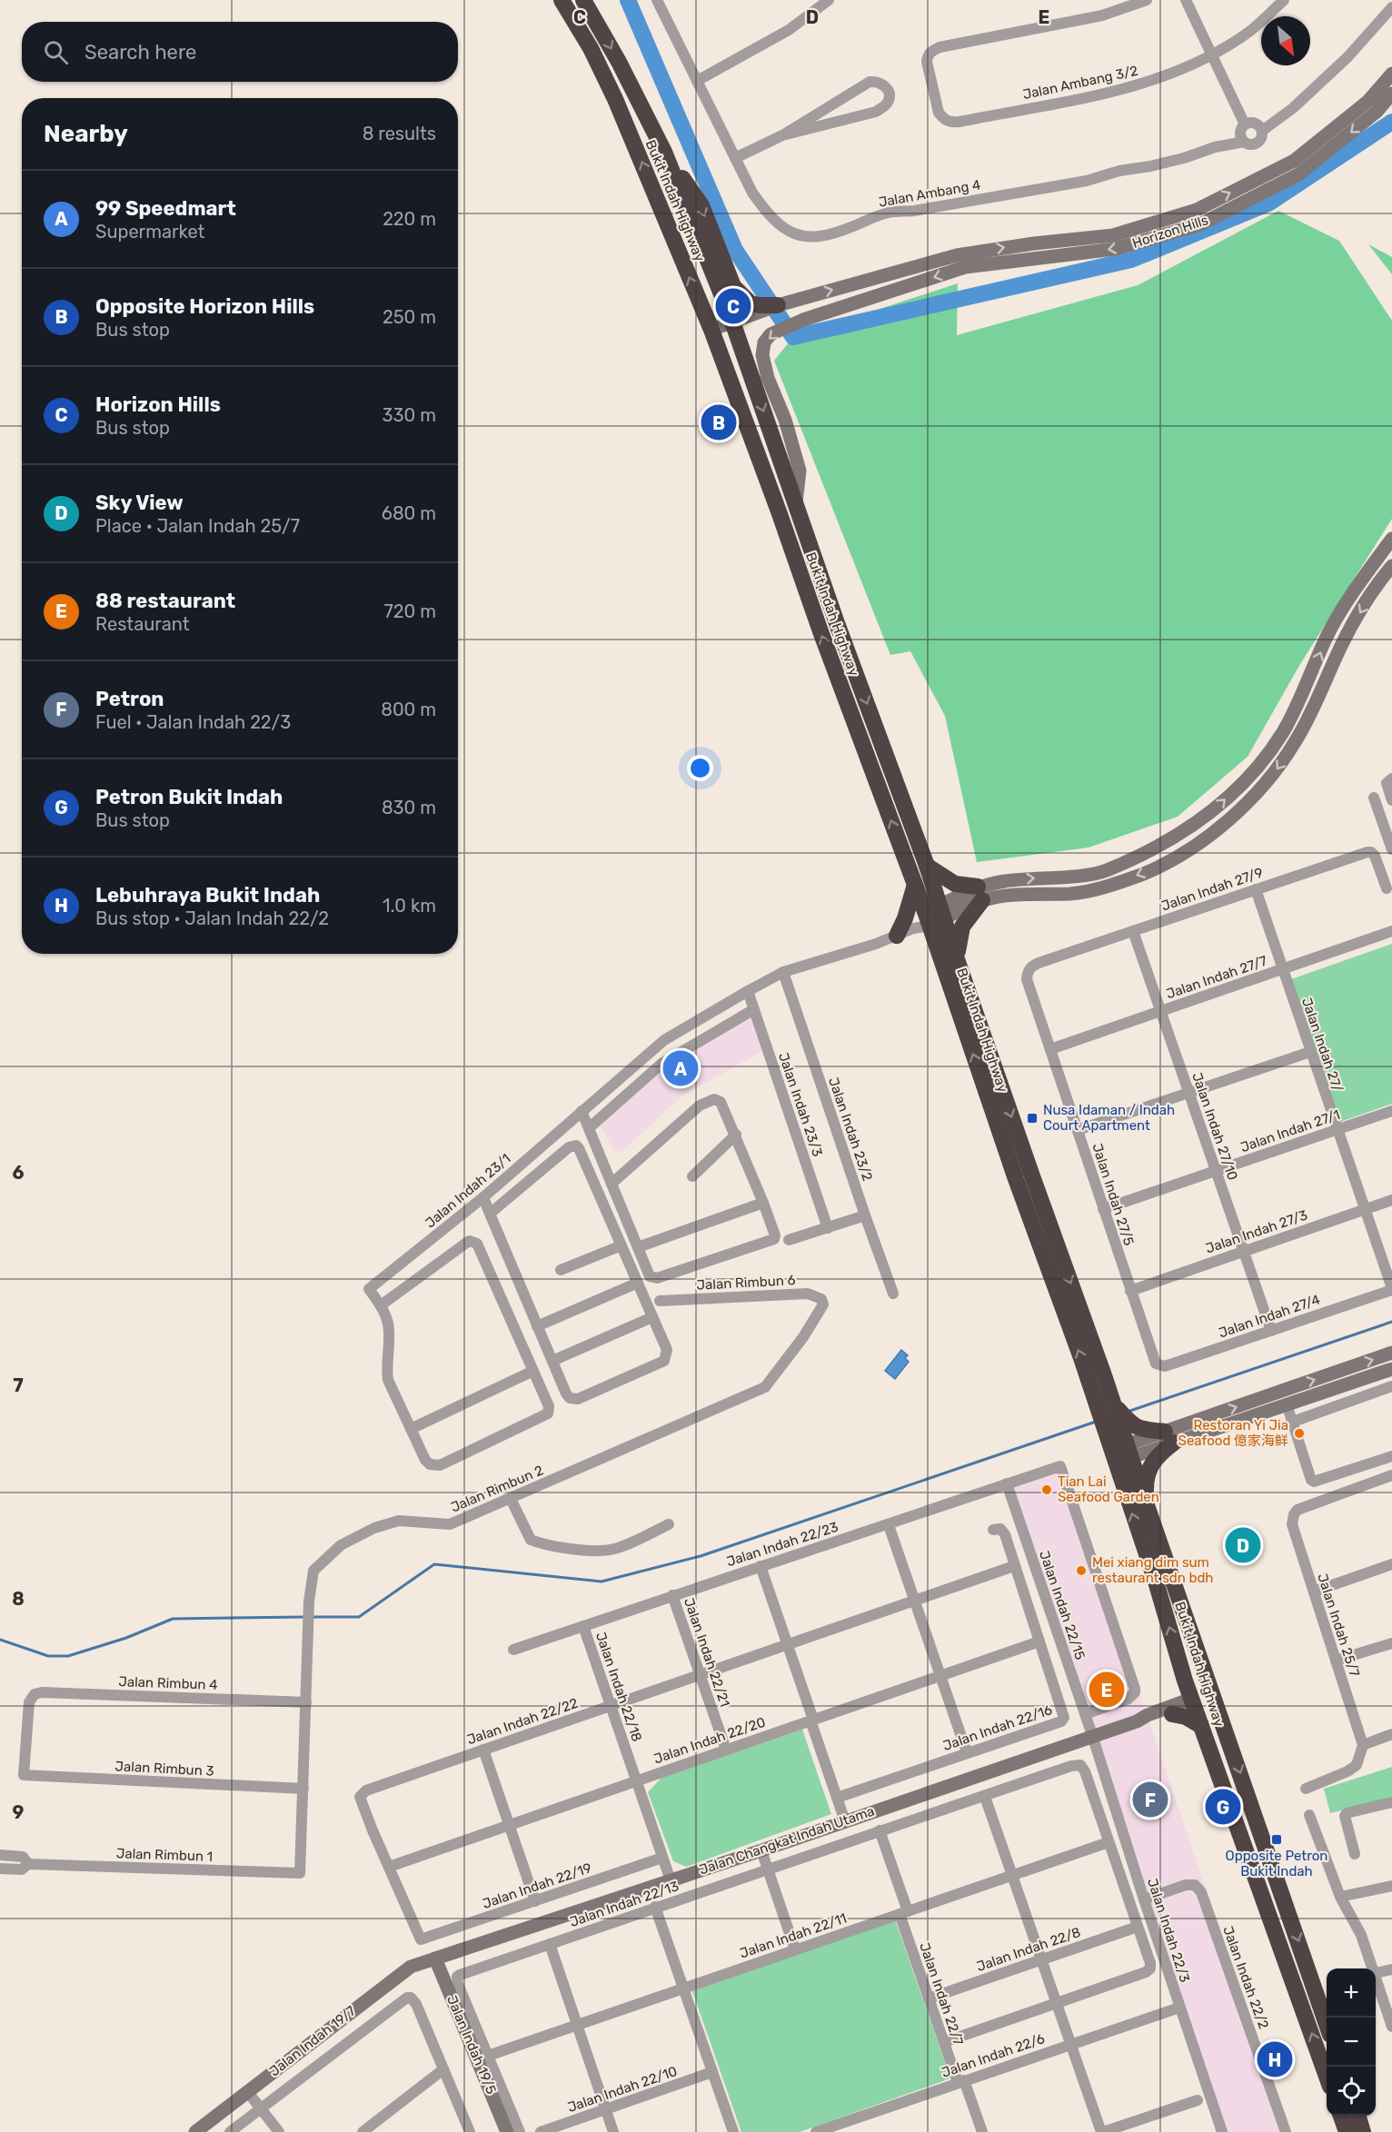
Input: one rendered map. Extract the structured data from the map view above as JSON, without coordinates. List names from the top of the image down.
{
  "streets": {
    "highway": ["Bukit Indah Highway"],
    "street": [
      "Jalan Ambang 3/2",
      "Jalan Ambang 4",
      "Horizon Hills",
      "Jalan Indah 27/9",
      "Jalan Indah 27/7",
      "Jalan Indah 27/",
      "Jalan Indah 23/3",
      "Jalan Indah 27/10",
      "Jalan Indah 23/2",
      "Jalan Indah 27/1",
      "Jalan Indah 23/1",
      "Jalan Indah 27/5",
      "Jalan Indah 27/3",
      "Jalan Rimbun 6",
      "Jalan Indah 27/4",
      "Jalan Rimbun 2",
      "Jalan Indah 22/23",
      "Jalan Indah 22/15",
      "Jalan Indah 25/7",
      "Jalan Indah 22/21",
      "Jalan Rimbun 4",
      "Jalan Indah 22/18",
      "Jalan Indah 22/22",
      "Jalan Indah 22/16",
      "Jalan Indah 22/20",
      "Jalan Rimbun 3",
      "Jalan Changkat Indah Utama",
      "Jalan Rimbun 1",
      "Jalan Indah 22/19",
      "Jalan Indah 22/13",
      "Jalan Indah 22/3",
      "Jalan Indah 22/11",
      "Jalan Indah 22/8",
      "Jalan Indah 22/2",
      "Jalan Indah 22/7",
      "Jalan Indah 19/7",
      "Jalan Indah 19/5",
      "Jalan Indah 22/6",
      "Jalan Indah 22/10"
    ]
  },
  "crossings": [
    ["Bukit Indah Highway", "Horizon Hills"],
    ["Bukit Indah Highway", "Jalan Indah 23/1"],
    ["Bukit Indah Highway", "Jalan Changkat Indah Utama"],
    ["Jalan Indah 27/9", "Jalan Indah 27/"],
    ["Jalan Indah 27/9", "Jalan Indah 27/10"],
    ["Jalan Indah 27/9", "Jalan Indah 27/5"],
    ["Jalan Indah 27/7", "Jalan Indah 27/"],
    ["Jalan Indah 27/7", "Jalan Indah 27/10"],
    ["Jalan Indah 27/7", "Jalan Indah 27/5"],
    ["Jalan Indah 27/", "Jalan Indah 27/1"],
    ["Jalan Indah 27/", "Jalan Indah 27/3"],
    ["Jalan Indah 27/", "Jalan Indah 27/4"],
    ["Jalan Indah 23/3", "Jalan Indah 23/1"],
    ["Jalan Indah 27/10", "Jalan Indah 27/1"],
    ["Jalan Indah 27/10", "Jalan Indah 27/3"],
    ["Jalan Indah 27/10", "Jalan Indah 27/4"],
    ["Jalan Indah 23/2", "Jalan Indah 23/1"],
    ["Jalan Indah 27/1", "Jalan Indah 27/5"],
    ["Jalan Indah 27/5", "Jalan Indah 27/3"],
    ["Jalan Indah 27/5", "Jalan Indah 27/4"],
    ["Jalan Rimbun 6", "Jalan Rimbun 2"],
    ["Jalan Rimbun 2", "Jalan Rimbun 4"],
    ["Jalan Rimbun 2", "Jalan Rimbun 3"],
    ["Jalan Rimbun 2", "Jalan Rimbun 1"],
    ["Jalan Indah 22/23", "Jalan Indah 22/15"],
    ["Jalan Indah 22/23", "Jalan Indah 22/21"],
    ["Jalan Indah 22/23", "Jalan Indah 22/18"],
    ["Jalan Indah 22/15", "Jalan Changkat Indah Utama"],
    ["Jalan Indah 22/15", "Jalan Indah 22/3"],
    ["Jalan Indah 22/21", "Jalan Indah 22/22"],
    ["Jalan Indah 22/21", "Jalan Indah 22/20"],
    ["Jalan Rimbun 4", "Jalan Rimbun 3"],
    ["Jalan Indah 22/18", "Jalan Indah 22/22"],
    ["Jalan Indah 22/18", "Jalan Indah 22/20"],
    ["Jalan Indah 22/18", "Jalan Changkat Indah Utama"],
    ["Jalan Indah 22/18", "Jalan Indah 22/19"],
    ["Jalan Indah 22/22", "Jalan Indah 22/16"],
    ["Jalan Indah 22/22", "Jalan Indah 22/20"],
    ["Jalan Indah 22/22", "Jalan Indah 22/19"],
    ["Jalan Indah 22/16", "Jalan Indah 22/20"],
    ["Jalan Indah 22/20", "Jalan Indah 22/19"],
    ["Jalan Changkat Indah Utama", "Jalan Indah 22/3"],
    ["Jalan Changkat Indah Utama", "Jalan Indah 19/7"],
    ["Jalan Changkat Indah Utama", "Jalan Indah 19/5"],
    ["Jalan Indah 22/13", "Jalan Indah 22/11"],
    ["Jalan Indah 22/13", "Jalan Indah 22/7"],
    ["Jalan Indah 22/3", "Jalan Indah 22/2"],
    ["Jalan Indah 22/3", "Jalan Indah 22/6"],
    ["Jalan Indah 22/11", "Jalan Indah 22/7"],
    ["Jalan Indah 22/8", "Jalan Indah 22/7"],
    ["Jalan Indah 22/7", "Jalan Indah 22/6"],
    ["Jalan Indah 19/7", "Jalan Indah 19/5"]
  ],
  "places": {
    "transit": ["Nusa Idaman / Indah Court Apartment", "Opposite Petron Bukit Indah"],
    "other": ["Restoran Yi Jia Seafood 億家海鲜", "Tian Lai Seafood Garden", "Mei xiang dim sum restaurant sdn bdh"]
  },
  "north": "bottom right",
  "page": {
    "search": "Search here",
    "heading": ["Nearby", "8 results"],
    "list": [
      {
        "mark": "A",
        "name": "99 Speedmart",
        "note": "Supermarket",
        "value": "220 m"
      },
      {
        "mark": "B",
        "name": "Opposite Horizon Hills",
        "note": "Bus stop",
        "value": "250 m"
      },
      {
        "mark": "C",
        "name": "Horizon Hills",
        "note": "Bus stop",
        "value": "330 m"
      },
      {
        "mark": "D",
        "name": "Sky View",
        "note": "Place · Jalan Indah 25/7",
        "value": "680 m"
      },
      {
        "mark": "E",
        "name": "88 restaurant",
        "note": "Restaurant",
        "value": "720 m"
      },
      {
        "mark": "F",
        "name": "Petron",
        "note": "Fuel · Jalan Indah 22/3",
        "value": "800 m"
      },
      {
        "mark": "G",
        "name": "Petron Bukit Indah",
        "note": "Bus stop",
        "value": "830 m"
      },
      {
        "mark": "H",
        "name": "Lebuhraya Bukit Indah",
        "note": "Bus stop · Jalan Indah 22/2",
        "value": "1.0 km"
      }
    ],
    "pins": [
      "C",
      "B",
      "A",
      "D",
      "E",
      "F",
      "G",
      "H"
    ],
    "map_buttons": ["+", "−"]
  },
  "grid": {
    "columns": ["C", "D", "E"],
    "rows": [
      "6",
      "7",
      "8",
      "9"
    ]
  }
}
